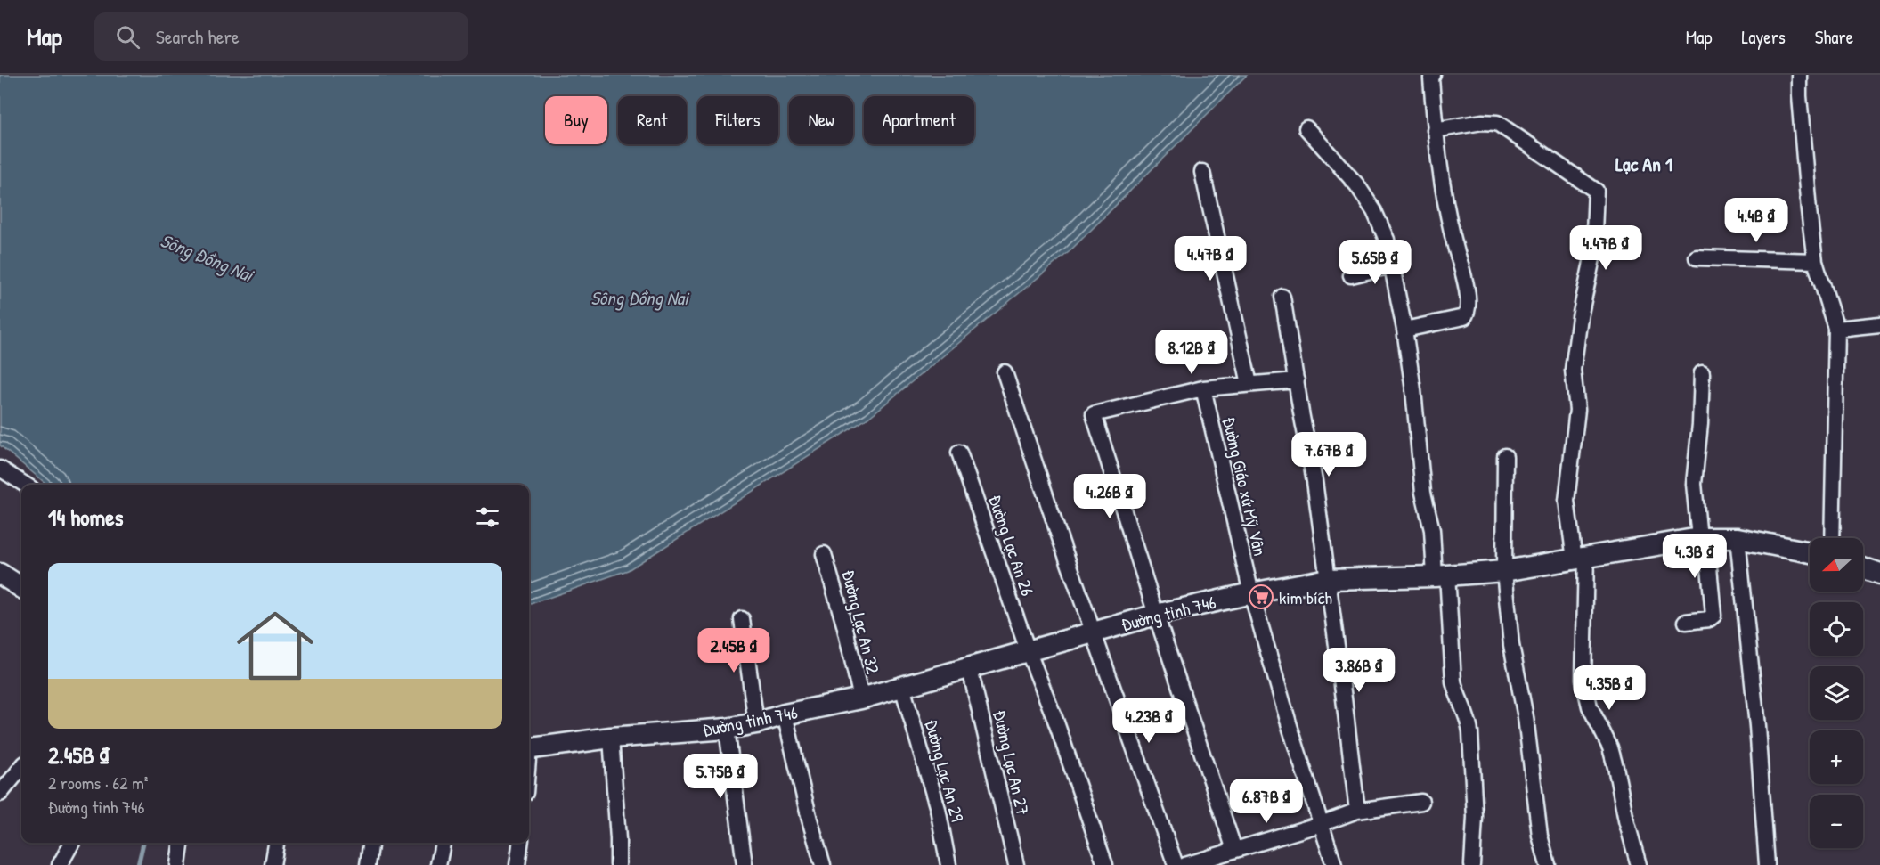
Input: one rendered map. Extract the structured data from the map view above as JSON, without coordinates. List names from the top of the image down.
{
  "streets": {
    "main road": ["Đường tỉnh 746"],
    "street": [
      "Đường Giáo xứ Mỹ Vân",
      "Đường Lạc An 26",
      "Đường Lạc An 32",
      "Đường Lạc An 27",
      "Đường Lạc An 29"
    ]
  },
  "crossings": [
    ["Đường Giáo xứ Mỹ Vân", "Đường tỉnh 746"],
    ["Đường Lạc An 26", "Đường tỉnh 746"],
    ["Đường tỉnh 746", "Đường Lạc An 32"],
    ["Đường tỉnh 746", "Đường Lạc An 27"],
    ["Đường tỉnh 746", "Đường Lạc An 29"]
  ],
  "districts": ["Lạc An 1"],
  "water": ["Sông Đồng Nai"],
  "places": {
    "supermarket": ["kim bích"]
  },
  "north": "left",
  "page": {
    "header": "Map",
    "search": "Search here",
    "nav": ["Map", "Layers", "Share"],
    "chip": [
      "Buy",
      "Rent",
      "Filters",
      "New",
      "Apartment"
    ],
    "price": [
      "4.4B ₫",
      "4.47B ₫",
      "4.47B ₫",
      "5.65B ₫",
      "8.12B ₫",
      "7.67B ₫",
      "4.26B ₫",
      "4.3B ₫",
      "2.45B ₫",
      "3.86B ₫",
      "4.35B ₫",
      "4.23B ₫",
      "5.75B ₫",
      "6.87B ₫"
    ],
    "heading": "14 homes",
    "map_buttons": ["+", "−"],
    "list": [
      {
        "name": "2.45B ₫",
        "note": "2 rooms · 62 m² · Đường tỉnh 746"
      }
    ]
  }
}
